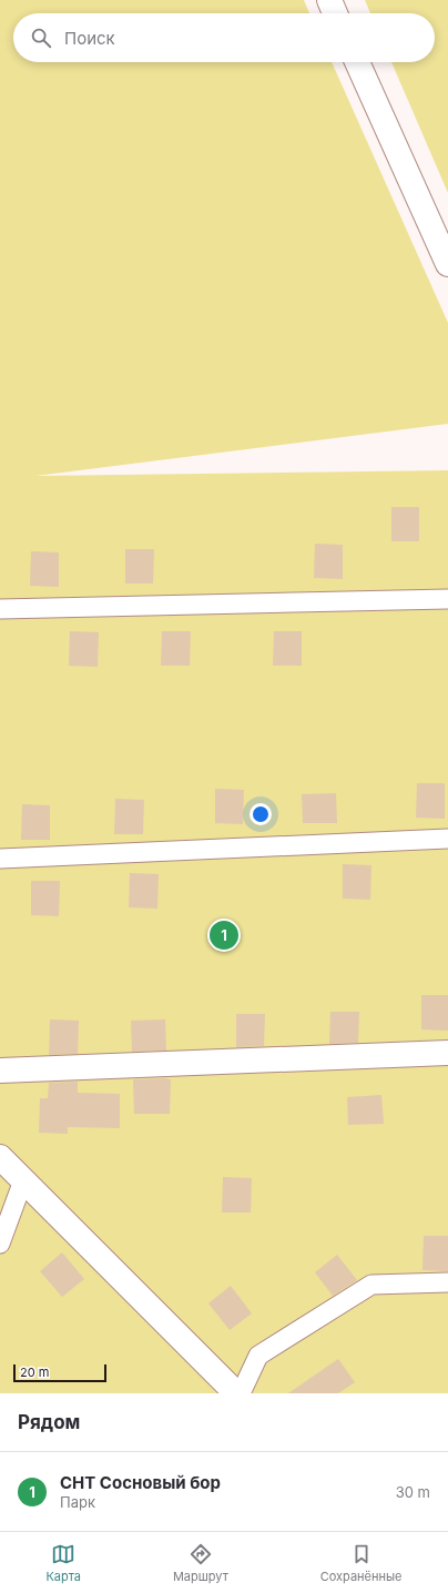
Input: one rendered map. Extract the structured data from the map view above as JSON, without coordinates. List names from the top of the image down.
{
  "scale_bar": "20 m",
  "page": {
    "search": "Поиск",
    "pins": "1",
    "scale": "20 m",
    "heading": "Рядом",
    "list": [
      {
        "mark": "1",
        "name": "СНТ Сосновый бор",
        "note": "Парк",
        "value": "30 m"
      }
    ],
    "nav": ["Карта", "Маршрут", "Сохранённые"]
  }
}
